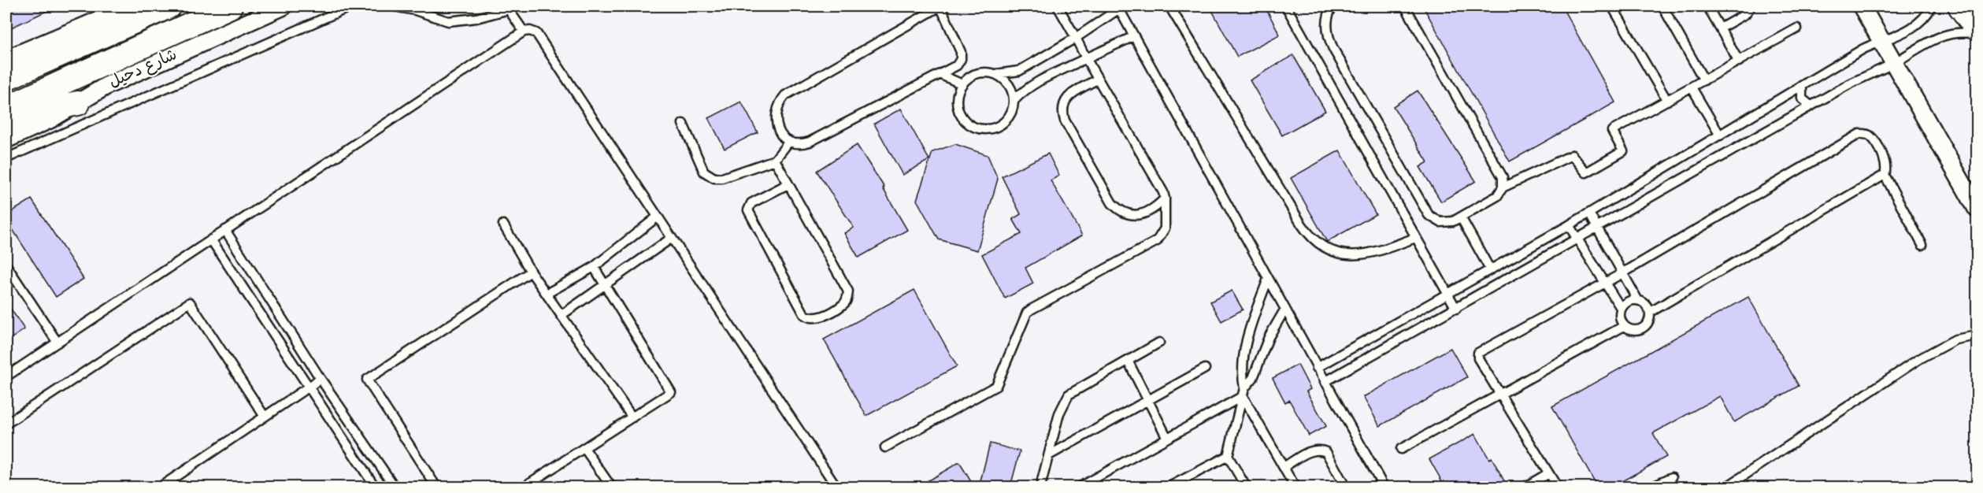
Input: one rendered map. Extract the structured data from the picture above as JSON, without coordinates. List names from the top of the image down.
{
  "streets": {
    "main road": ["شارع دحيل"]
  }
}
